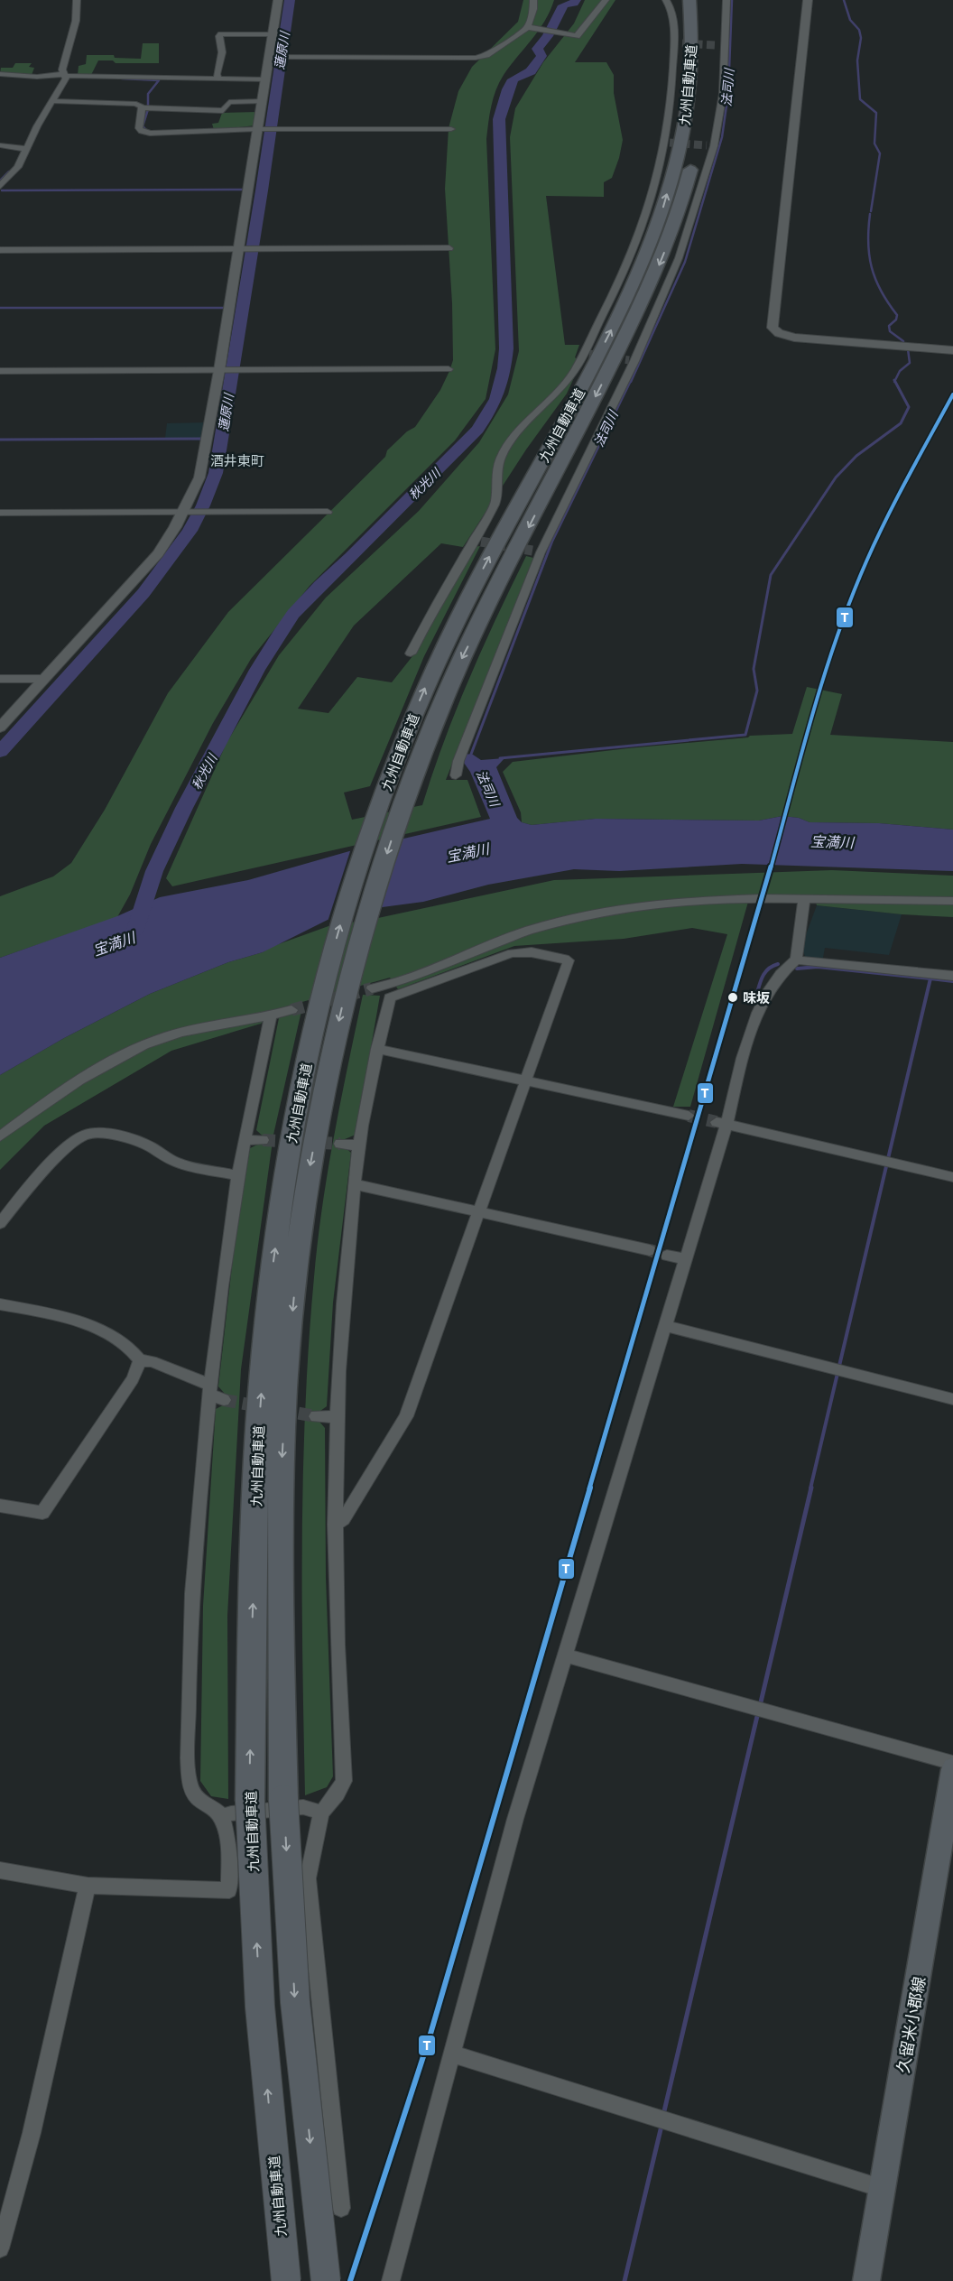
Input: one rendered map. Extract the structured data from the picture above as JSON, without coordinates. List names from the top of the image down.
{
  "streets": {
    "highway": ["九州自動車道"],
    "main road": ["久留米小郡線"]
  },
  "districts": ["酒井東町"],
  "water": [
    "蓮原川",
    "法司川",
    "秋光川",
    "宝満川"
  ],
  "places": ["味坂"],
  "lines": ["transit line T"]
}
